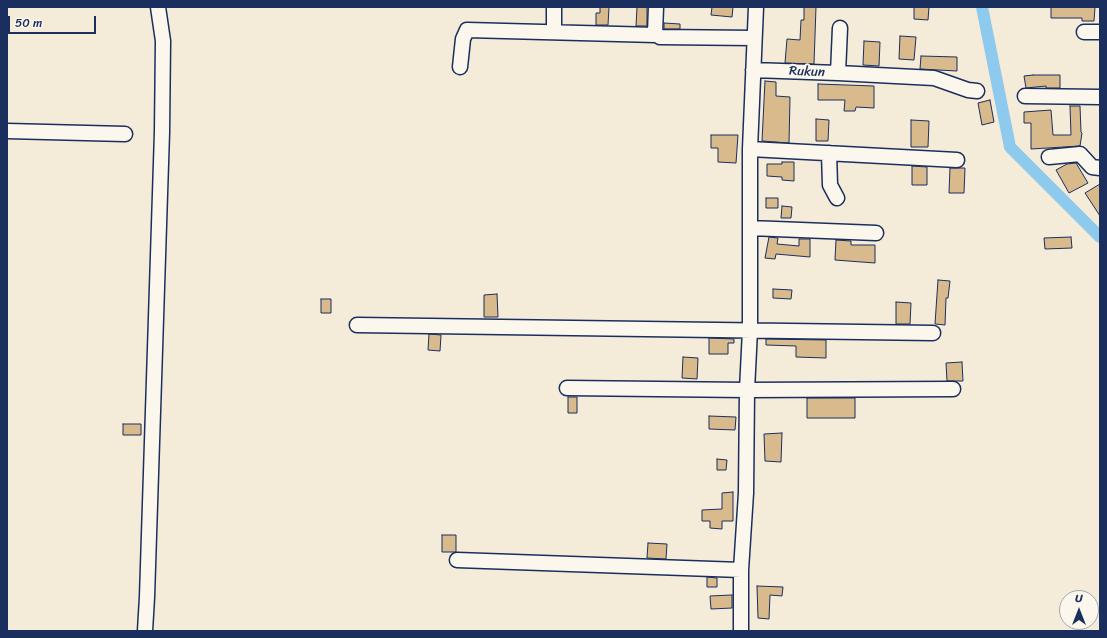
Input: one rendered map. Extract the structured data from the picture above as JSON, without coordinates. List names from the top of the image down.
{
  "streets": {
    "street": ["Rukun"]
  },
  "scale_bar": "50 m",
  "north": "top"
}
